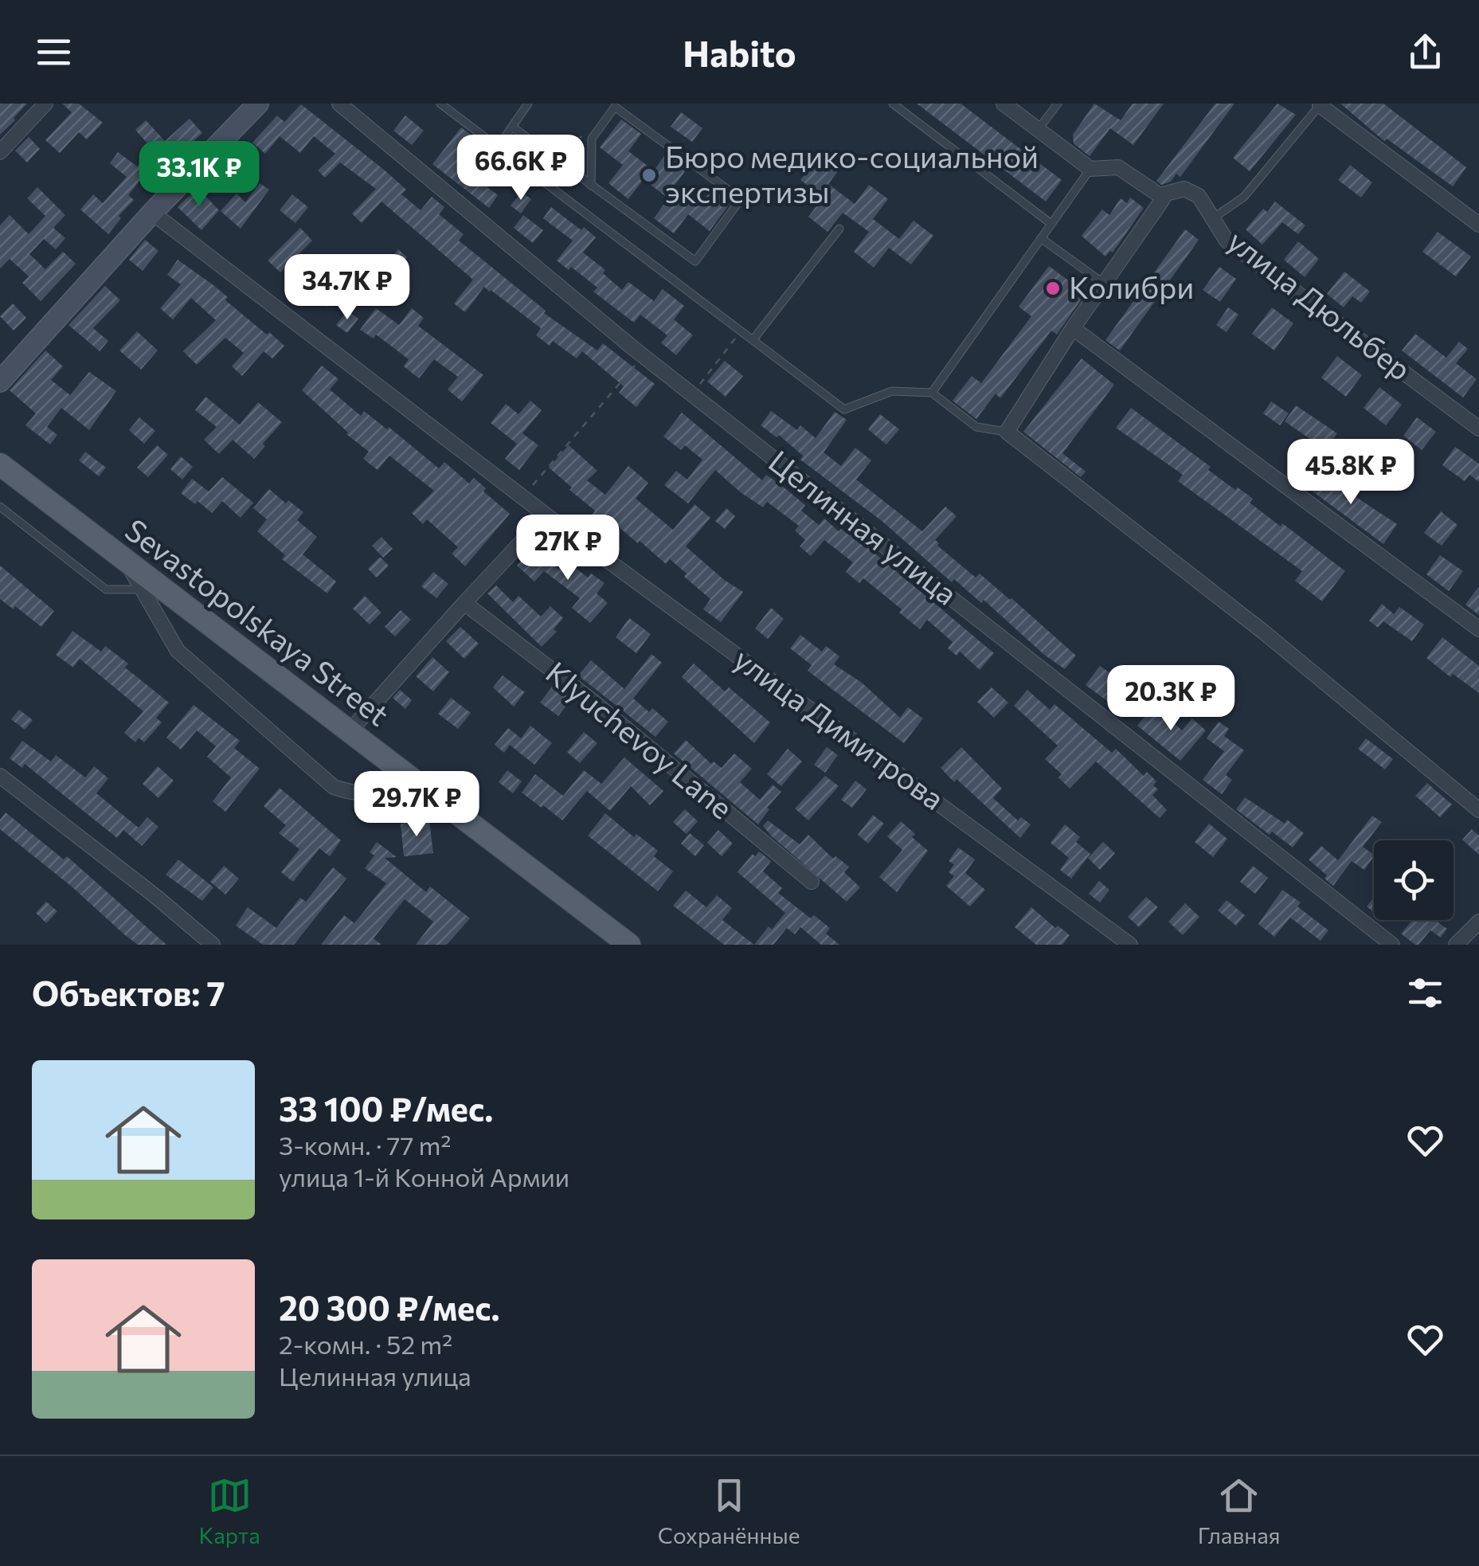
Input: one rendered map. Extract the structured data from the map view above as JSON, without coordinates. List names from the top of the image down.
{
  "streets": {
    "main road": ["Sevastopolskaya Street"],
    "street": [
      "улица Дюльбер",
      "Целинная улица",
      "улица Димитрова",
      "Klyuchevoy Lane"
    ]
  },
  "places": ["Бюро медико-социальной экспертизы", "Колибри"],
  "page": {
    "header": "Habito",
    "price": [
      "66.6K ₽",
      "33.1K ₽",
      "34.7K ₽",
      "45.8K ₽",
      "27K ₽",
      "20.3K ₽",
      "29.7K ₽"
    ],
    "heading": "Объектов: 7",
    "list": [
      {
        "name": "33 100 ₽/мес.",
        "note": "3-комн. · 77 m² · улица 1-й Конной Армии"
      },
      {
        "name": "20 300 ₽/мес.",
        "note": "2-комн. · 52 m² · Целинная улица"
      }
    ],
    "tabs": ["Карта", "Сохранённые", "Главная"]
  }
}
